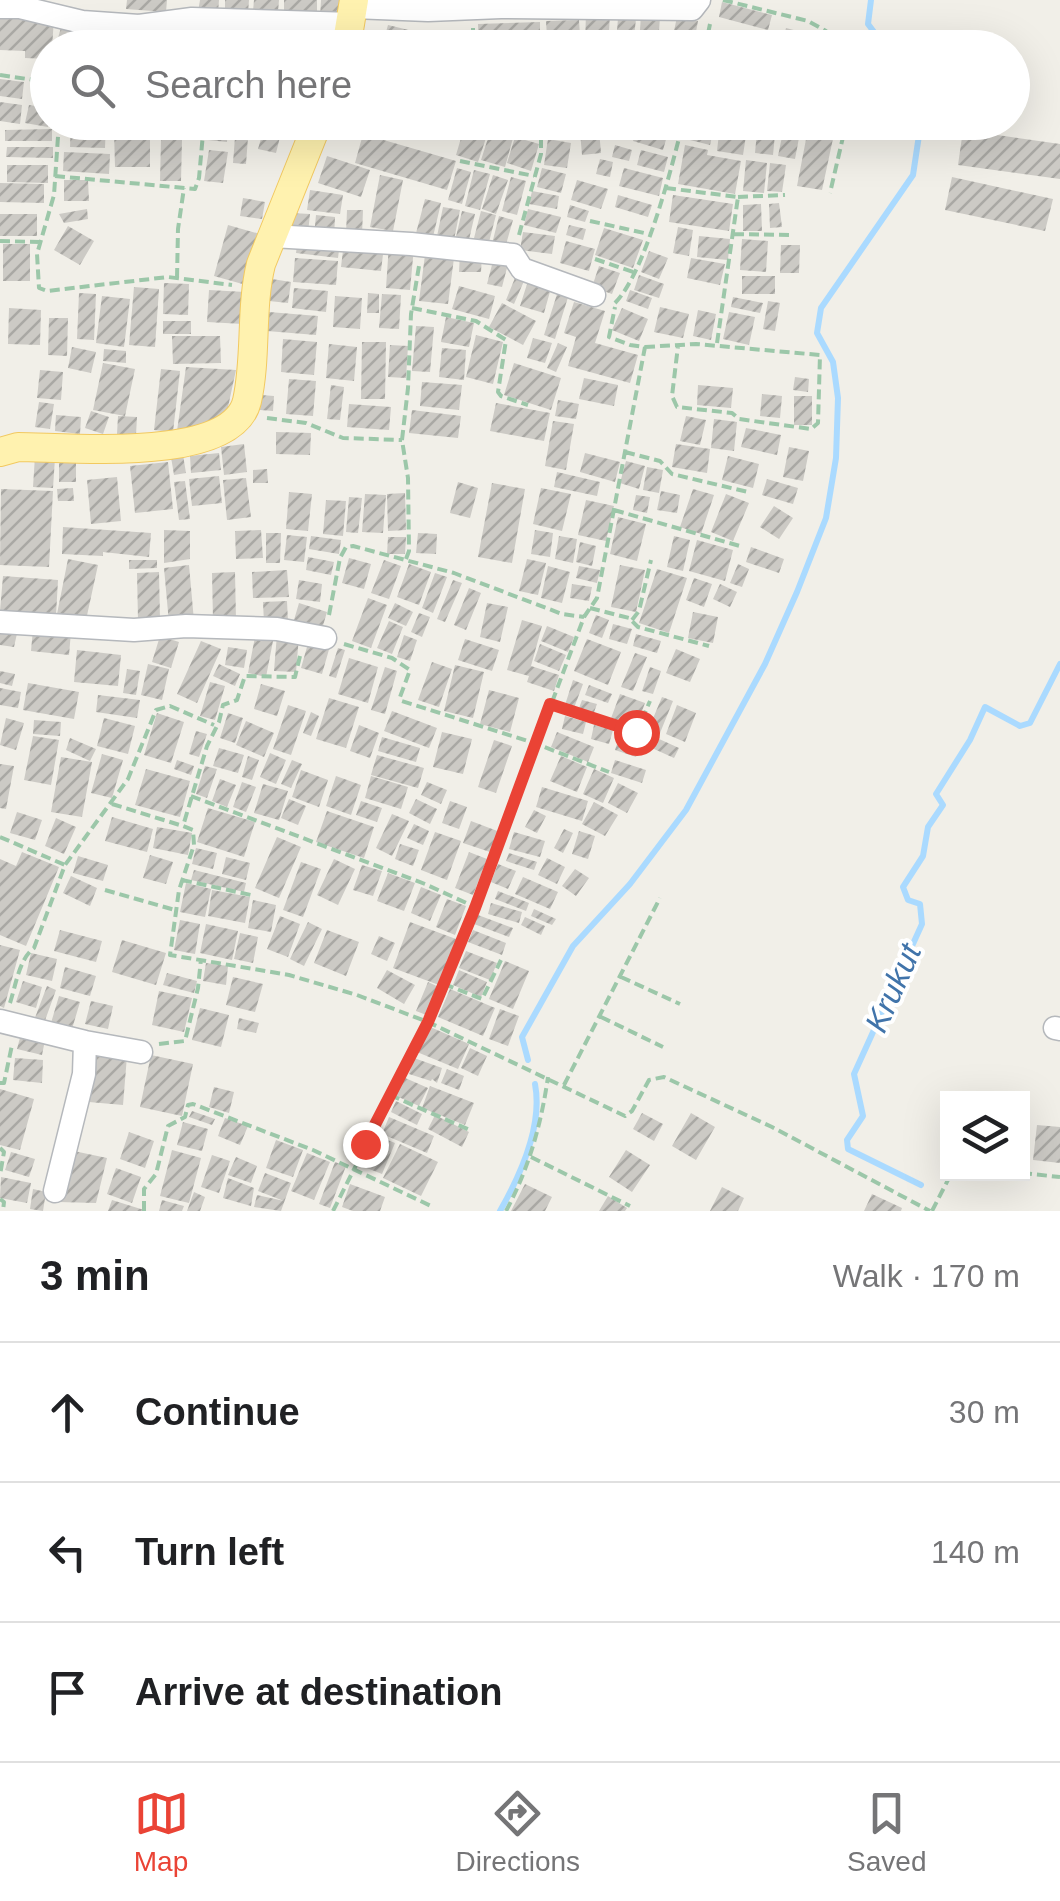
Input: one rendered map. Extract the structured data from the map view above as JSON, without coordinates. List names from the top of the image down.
{
  "water": ["Krukut"],
  "page": {
    "search": "Search here",
    "heading": ["3 min", "Walk · 170 m"],
    "list": [
      ["Continue", "30 m"],
      ["Turn left", "140 m"],
      "Arrive at destination"
    ],
    "nav": ["Map", "Directions", "Saved"]
  }
}
